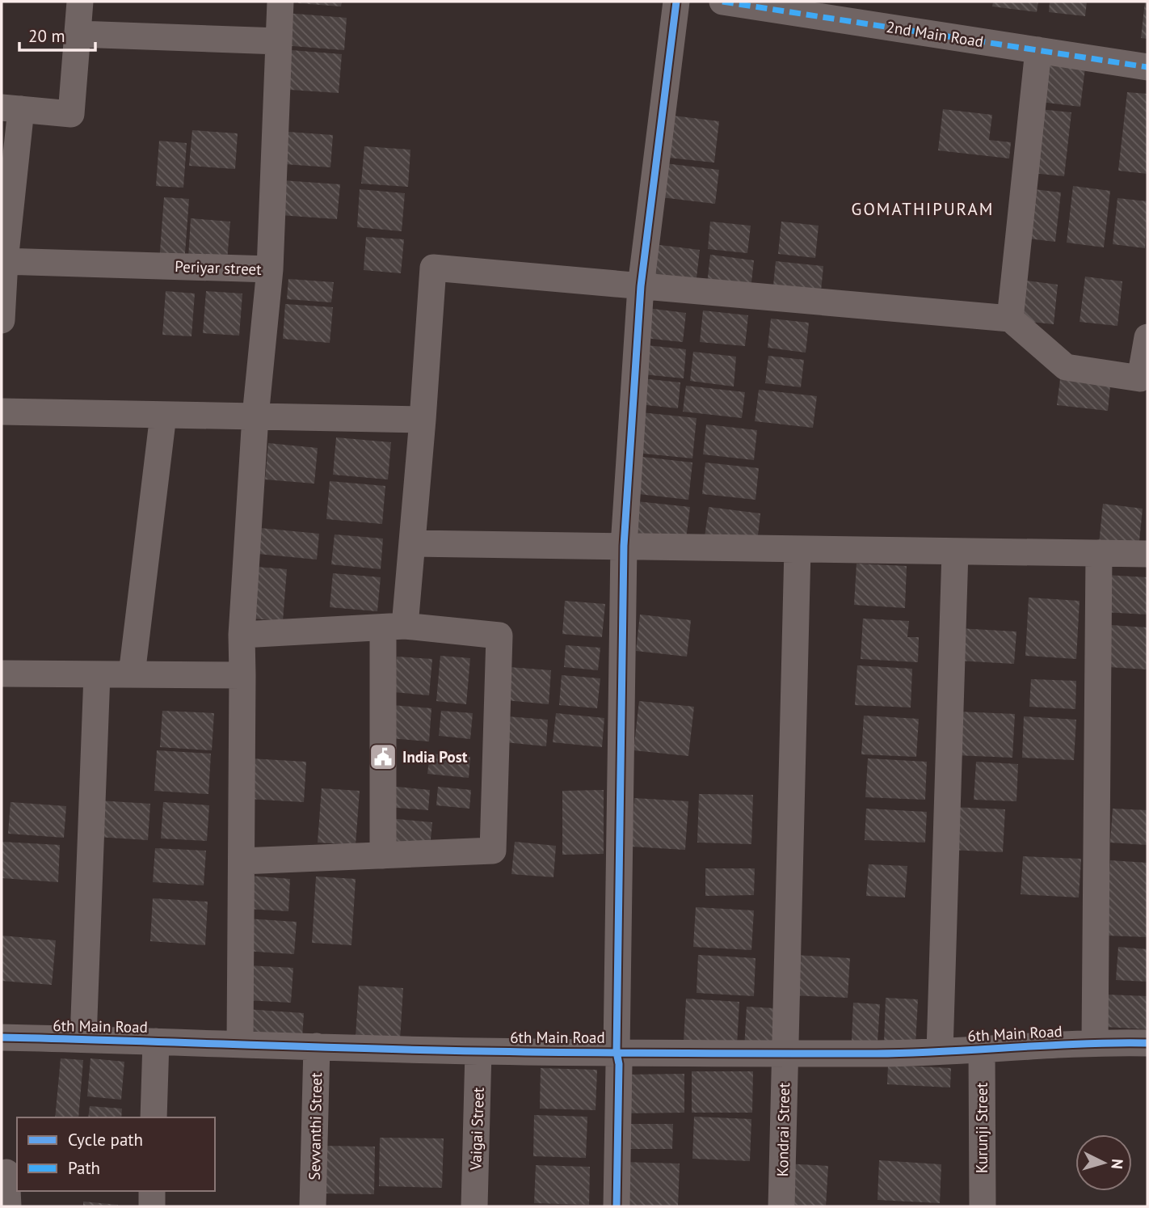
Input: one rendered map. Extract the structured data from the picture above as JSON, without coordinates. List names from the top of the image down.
{
  "streets": {
    "street": [
      "2nd Main Road",
      "Periyar street",
      "6th Main Road",
      "Sevvanthi Street",
      "Kurunji Street",
      "Vaigai Street",
      "Kondrai Street"
    ]
  },
  "crossings": [
    ["6th Main Road", "Sevvanthi Street"],
    ["6th Main Road", "Kurunji Street"],
    ["6th Main Road", "Vaigai Street"],
    ["6th Main Road", "Kondrai Street"]
  ],
  "districts": ["GOMATHIPURAM"],
  "places": {
    "public building": ["India Post"]
  },
  "legend": ["Cycle path", "Path"],
  "scale_bar": "20 m",
  "north": "right"
}
